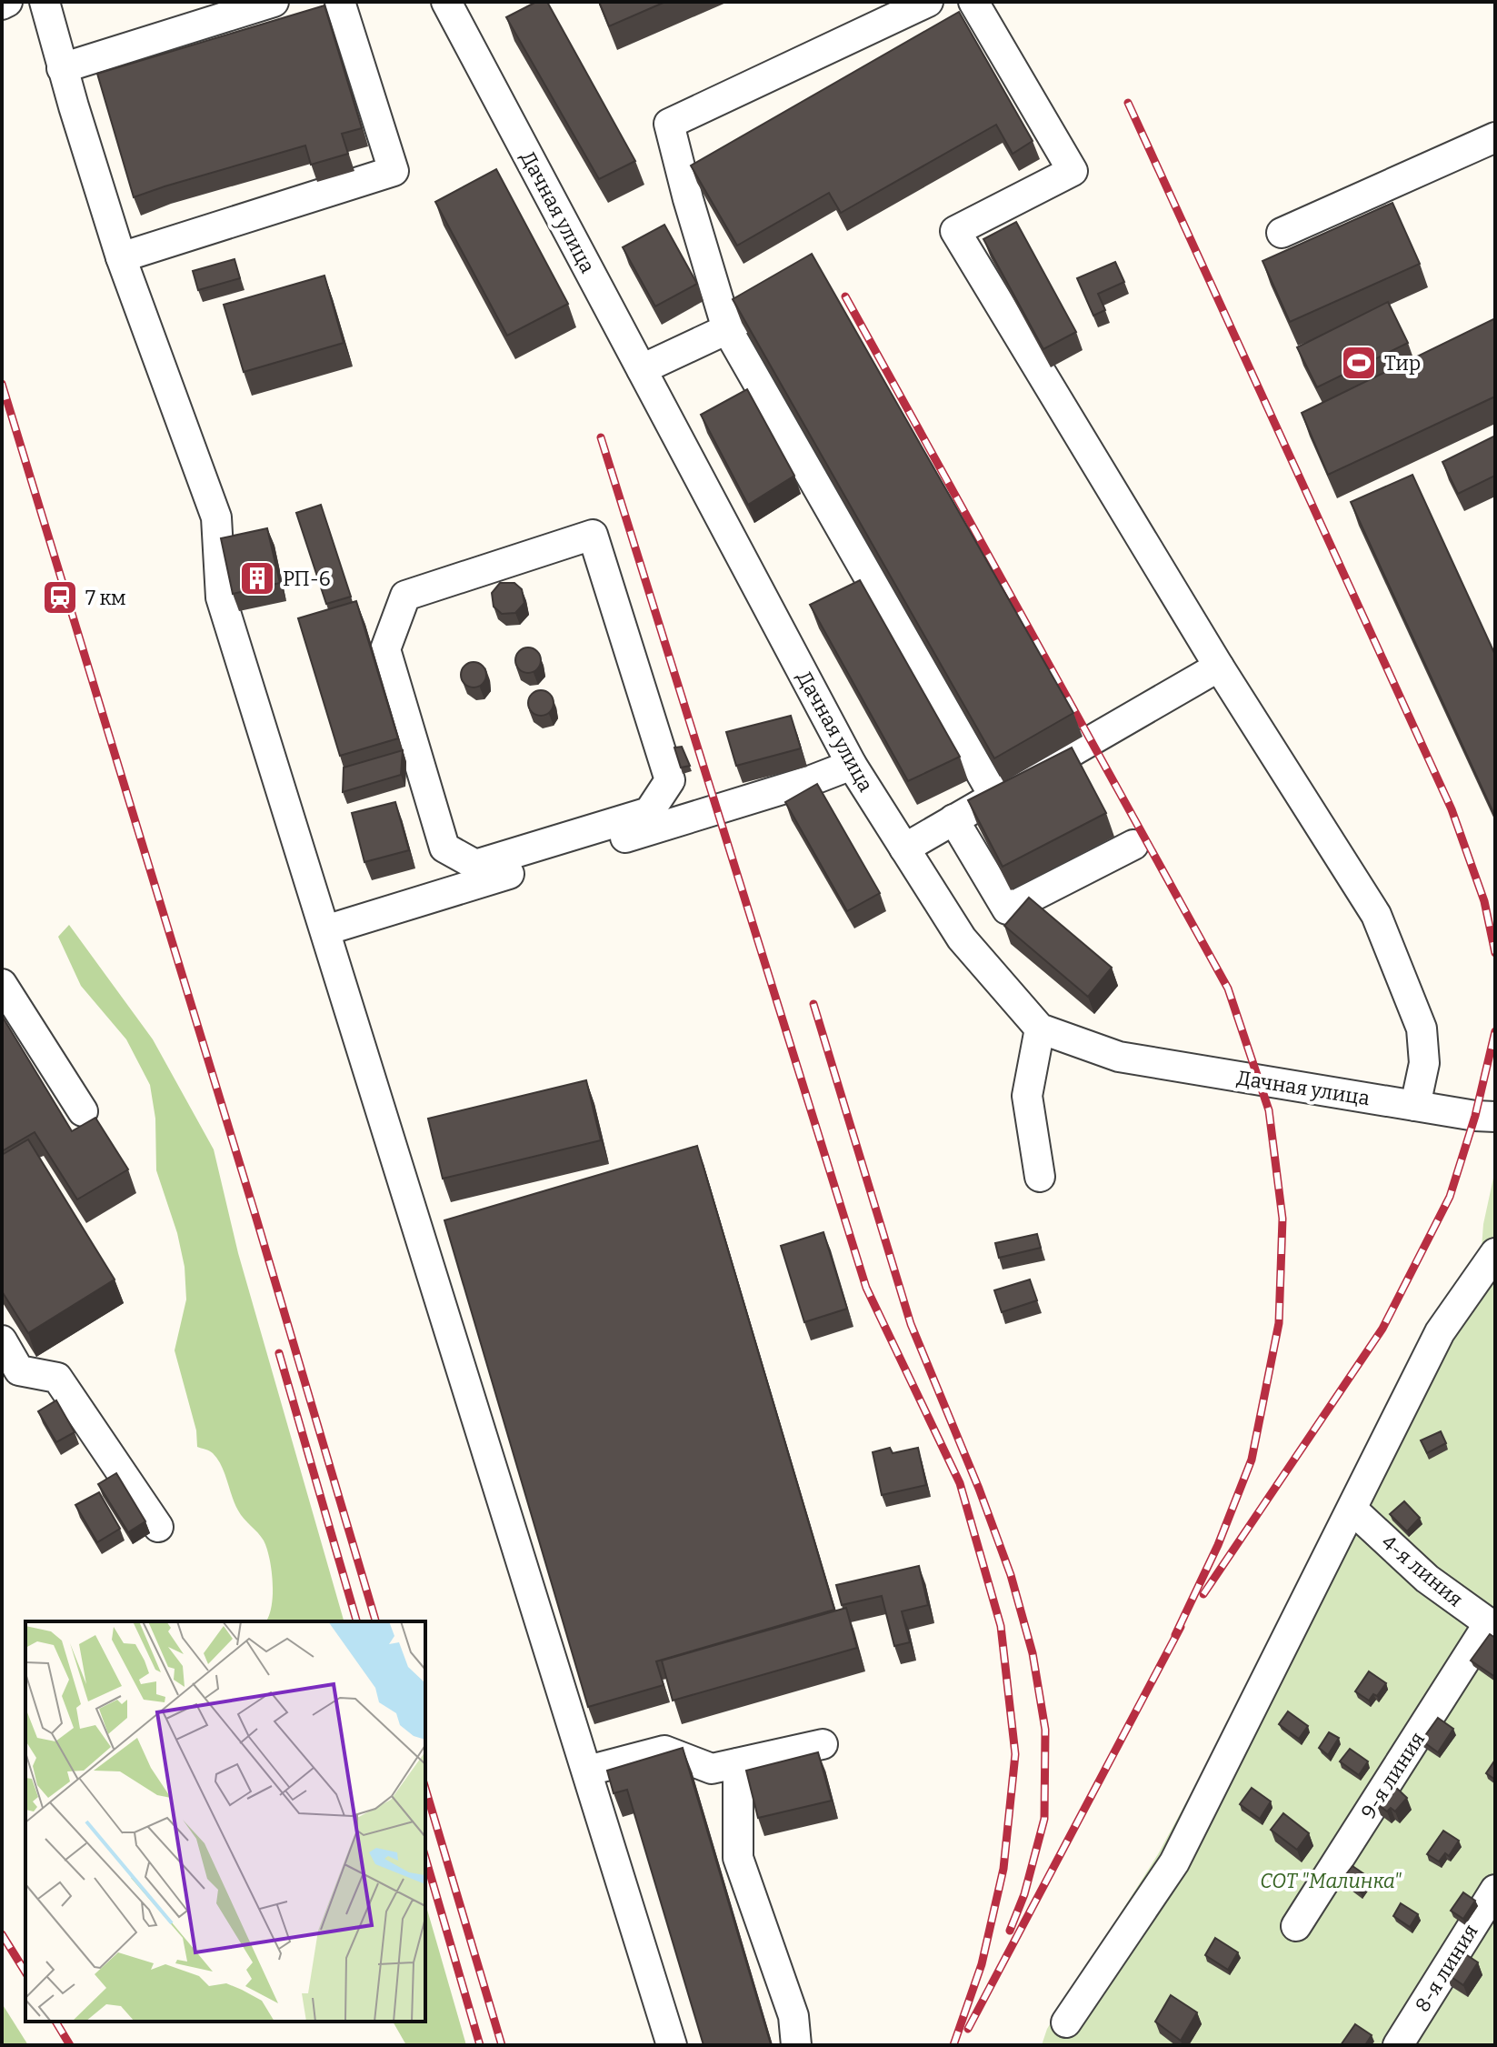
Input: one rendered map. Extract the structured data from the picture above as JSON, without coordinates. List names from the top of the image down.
{
  "streets": {
    "street": [
      "Дачная улица",
      "4-я линия",
      "9-я линия",
      "8-я линия"
    ]
  },
  "crossings": [
    ["4-я линия", "9-я линия"]
  ],
  "parks": ["СОТ \"Малинка\""],
  "places": {
    "sports": ["Тир"],
    "building": ["РП-6"],
    "station": ["7 км"]
  }
}
